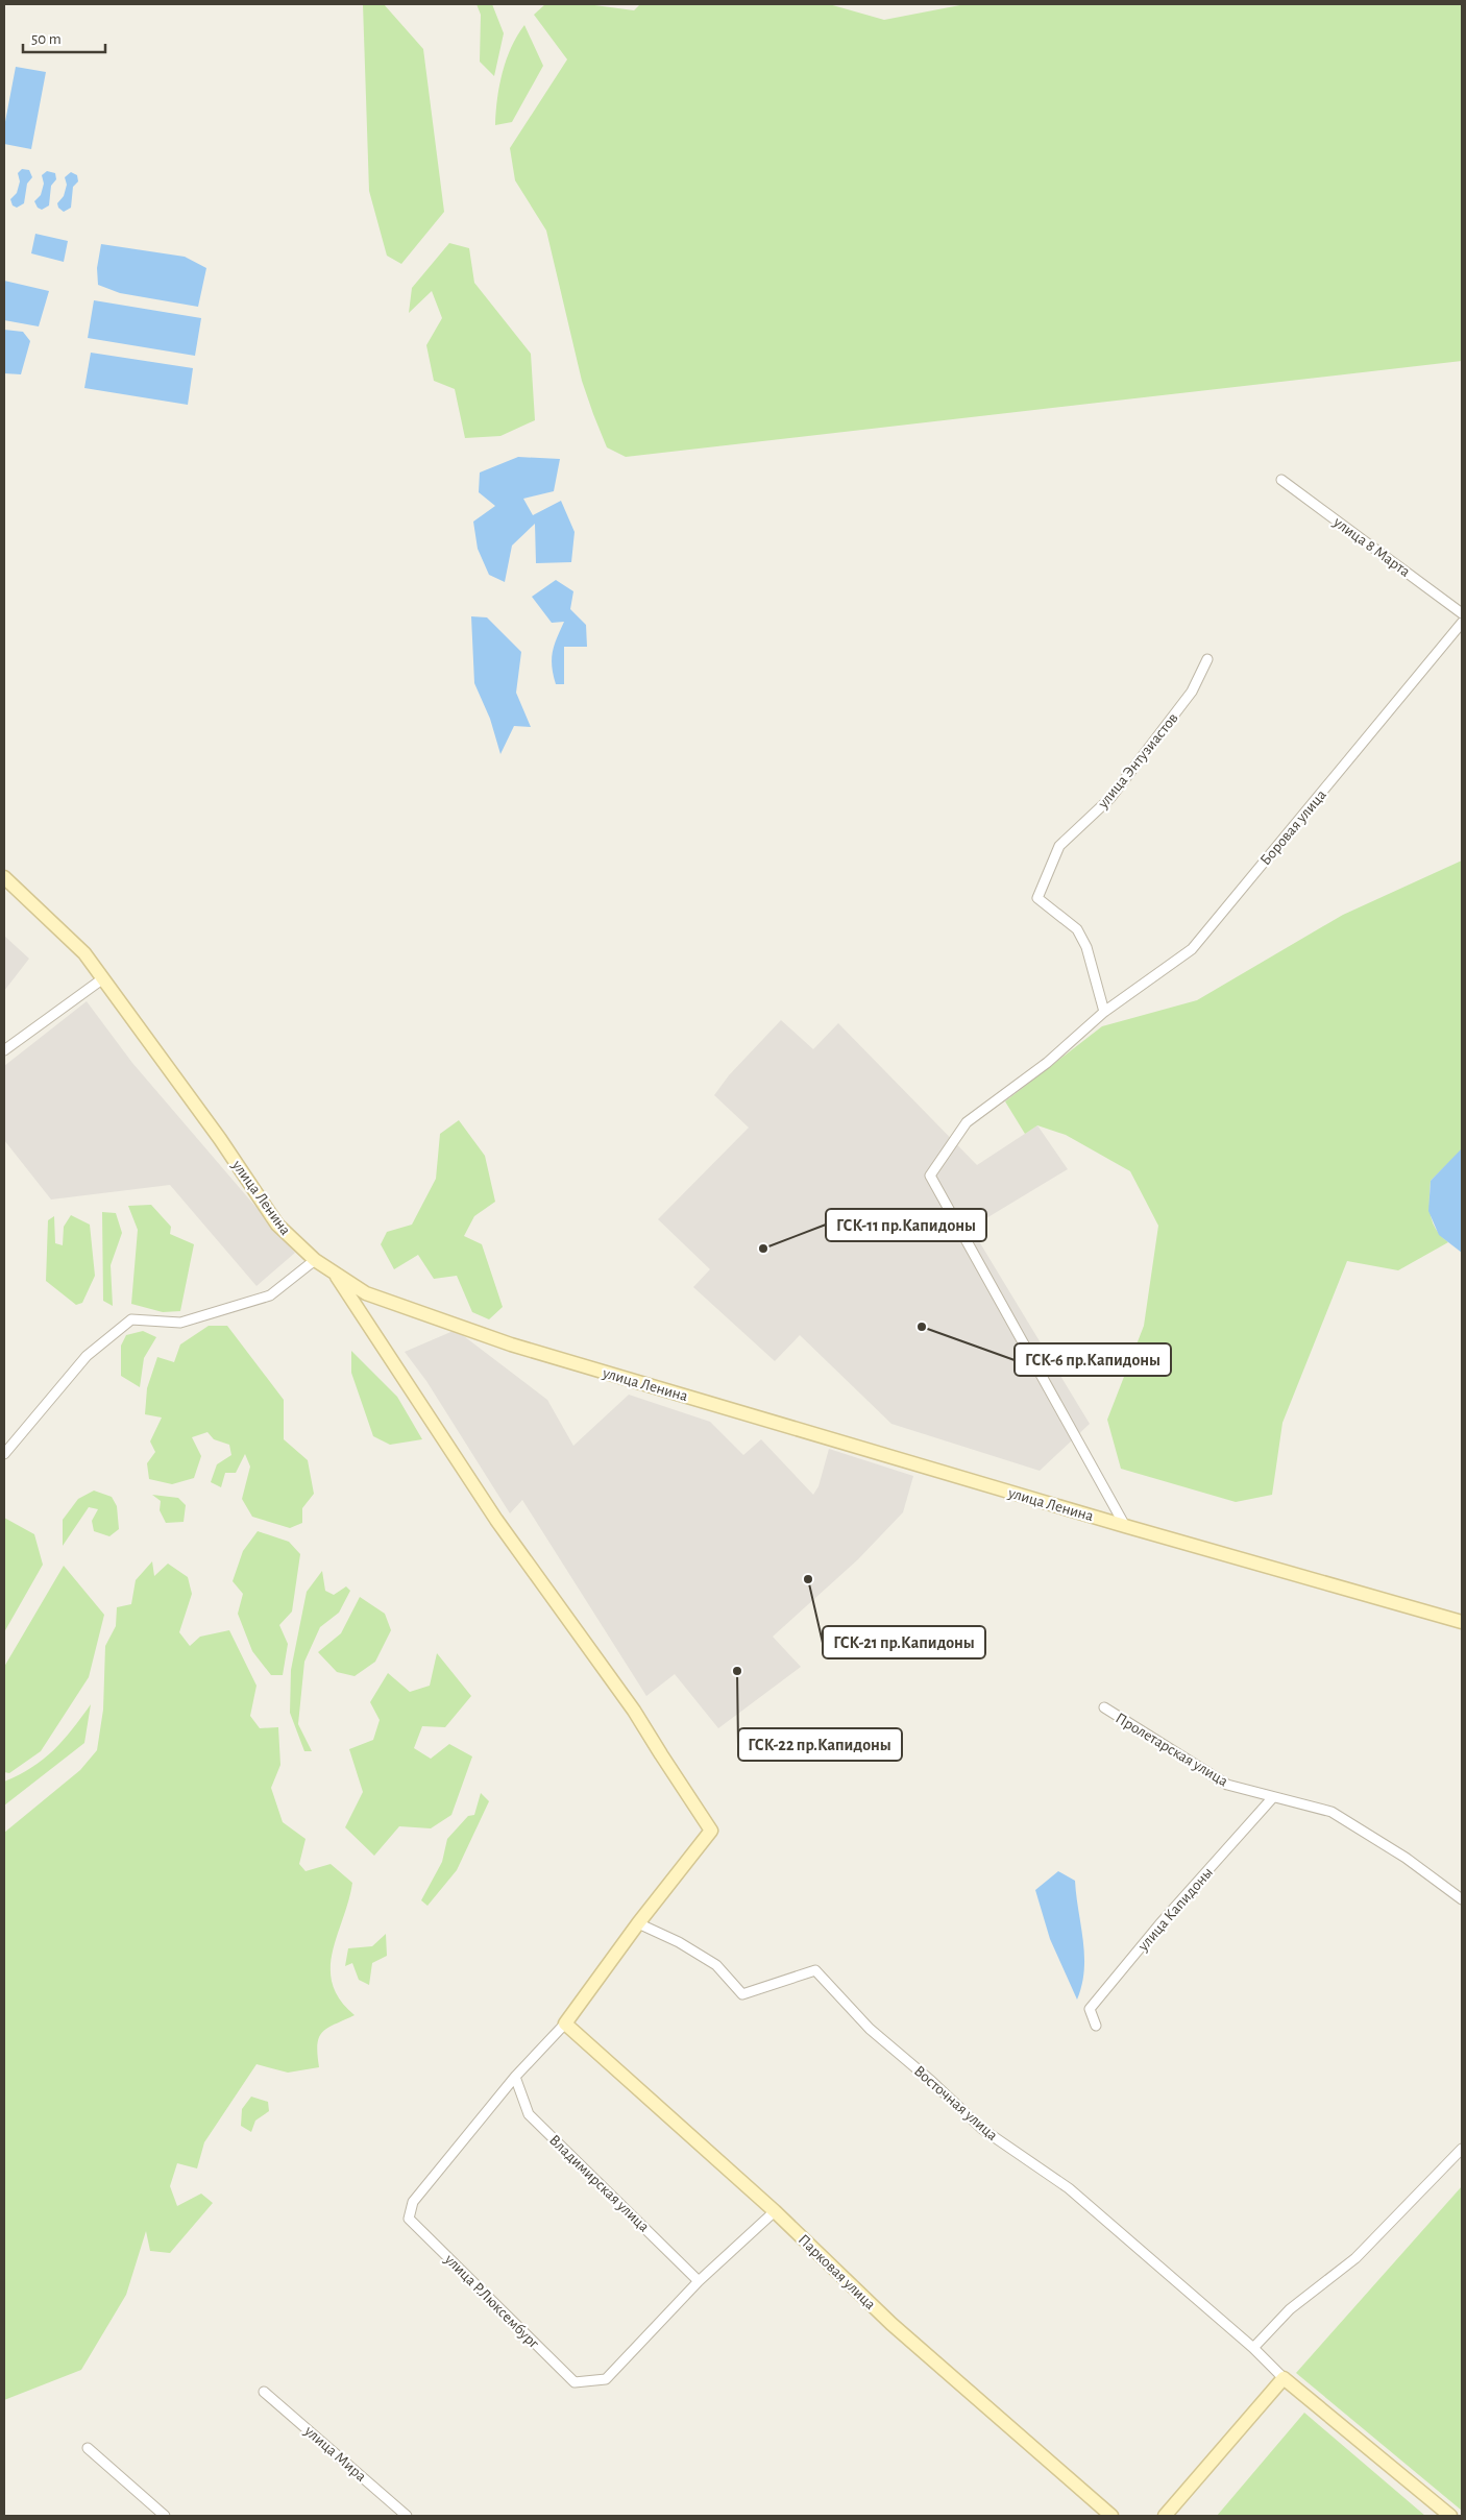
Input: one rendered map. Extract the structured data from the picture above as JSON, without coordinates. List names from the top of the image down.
{
  "streets": {
    "street": [
      "улица 8 Марта",
      "улица Энтузиастов",
      "Боровая улица",
      "улица Ленина",
      "Пролетарская улица",
      "улица Капидоны",
      "Восточная улица",
      "Владимирская улица",
      "Парковая улица",
      "улица Р.Люксембург",
      "улица Мира"
    ]
  },
  "crossings": [
    ["улица Энтузиастов", "Боровая улица"],
    ["Боровая улица", "улица Ленина"],
    ["Пролетарская улица", "улица Капидоны"],
    ["Владимирская улица", "улица Р.Люксембург"]
  ],
  "places": [
    "ГСК-11 пр.Капидоны",
    "ГСК-6 пр.Капидоны",
    "ГСК-21 пр.Капидоны",
    "ГСК-22 пр.Капидоны"
  ],
  "scale_bar": "50 m"
}
